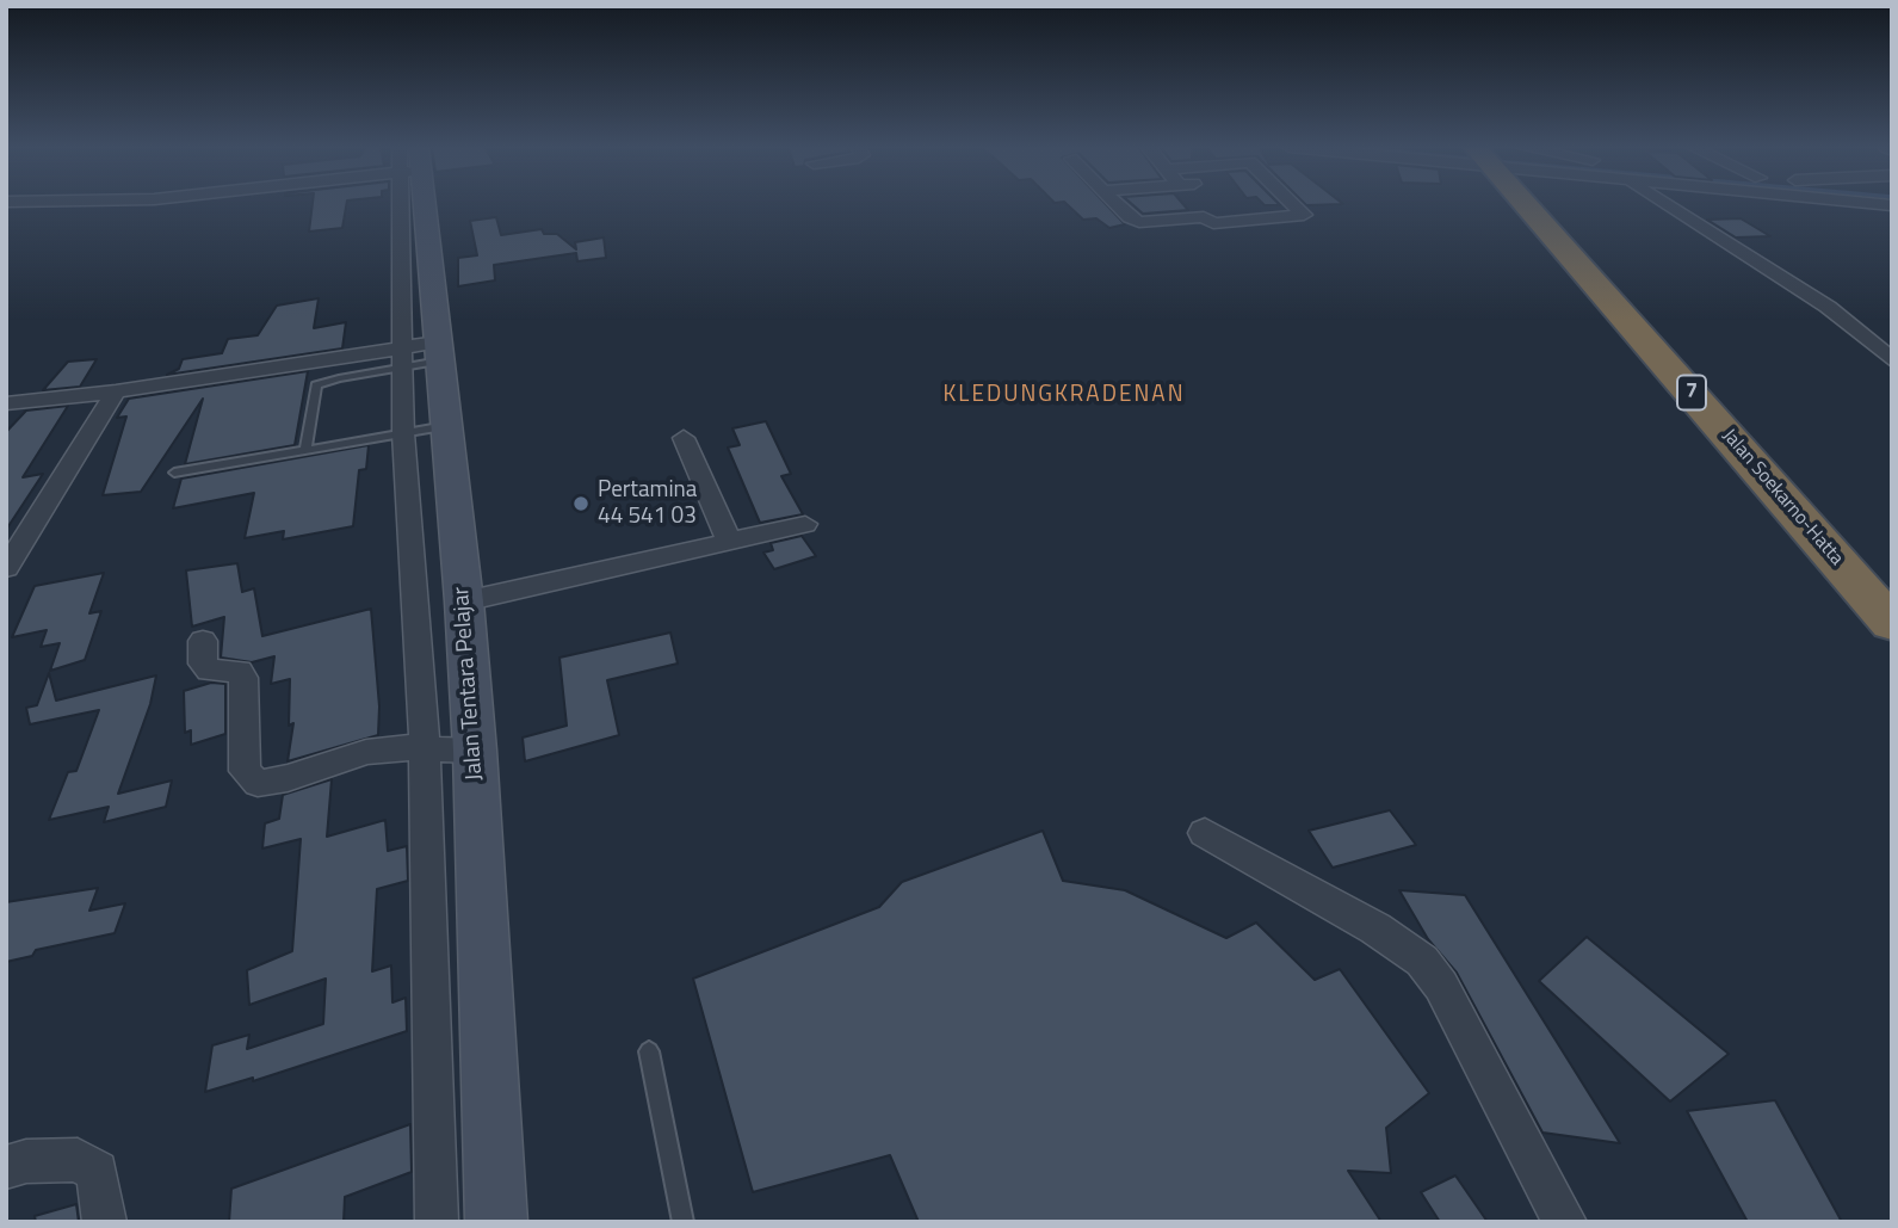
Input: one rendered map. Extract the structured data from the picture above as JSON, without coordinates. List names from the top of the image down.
{
  "streets": {
    "highway": ["7", "Jalan Soekarno-Hatta"],
    "main road": ["Jalan Tentara Pelajar"]
  },
  "districts": ["KLEDUNGKRADENAN"],
  "places": ["Pertamina 44 541 03"]
}
